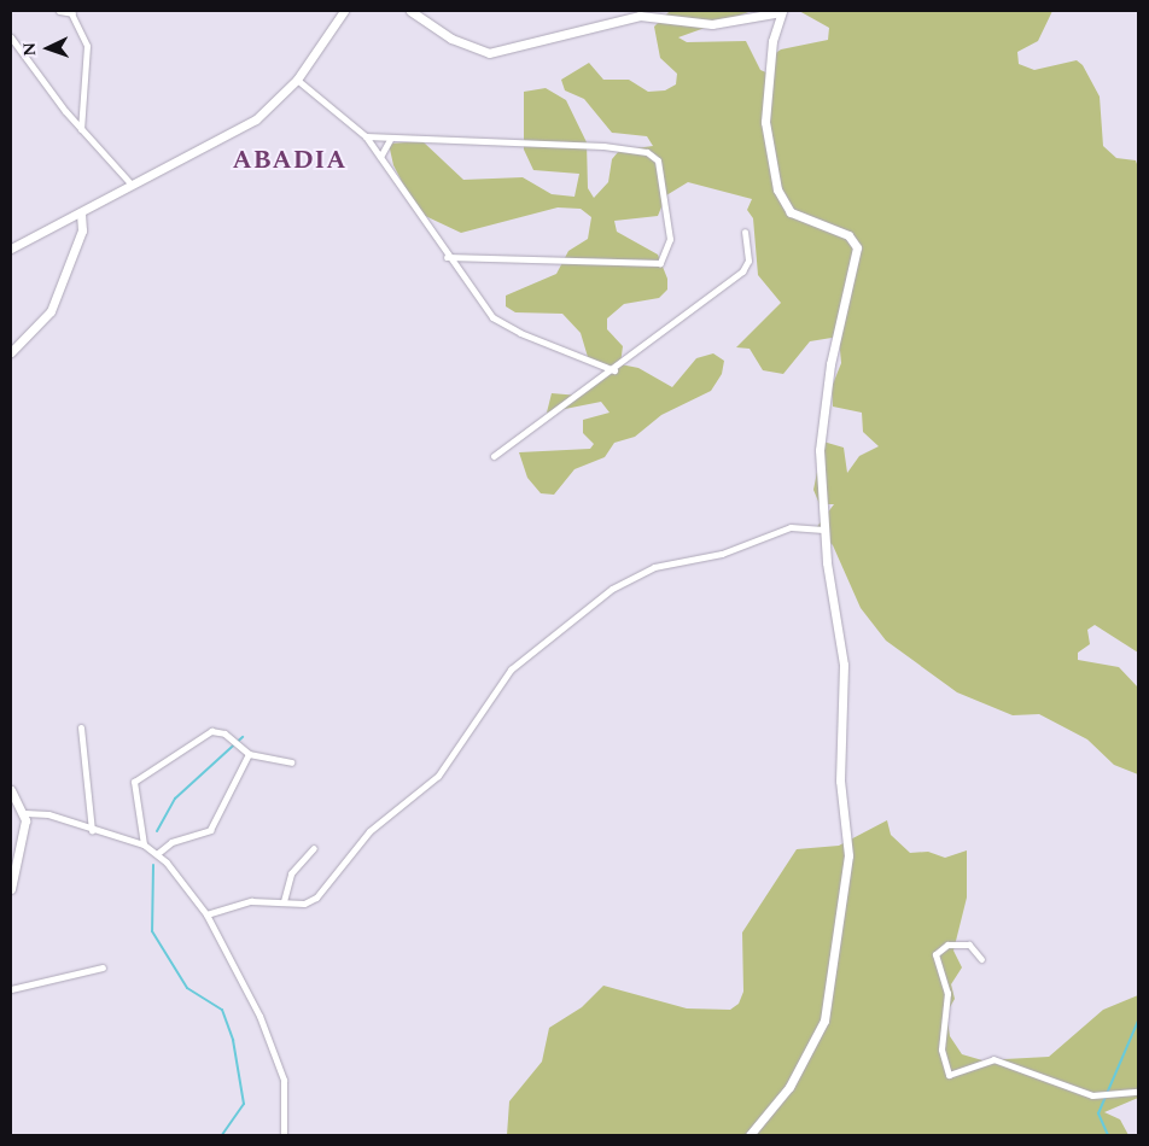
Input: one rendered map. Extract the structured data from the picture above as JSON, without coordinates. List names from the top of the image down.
{
  "districts": ["ABADIA"],
  "north": "left"
}
